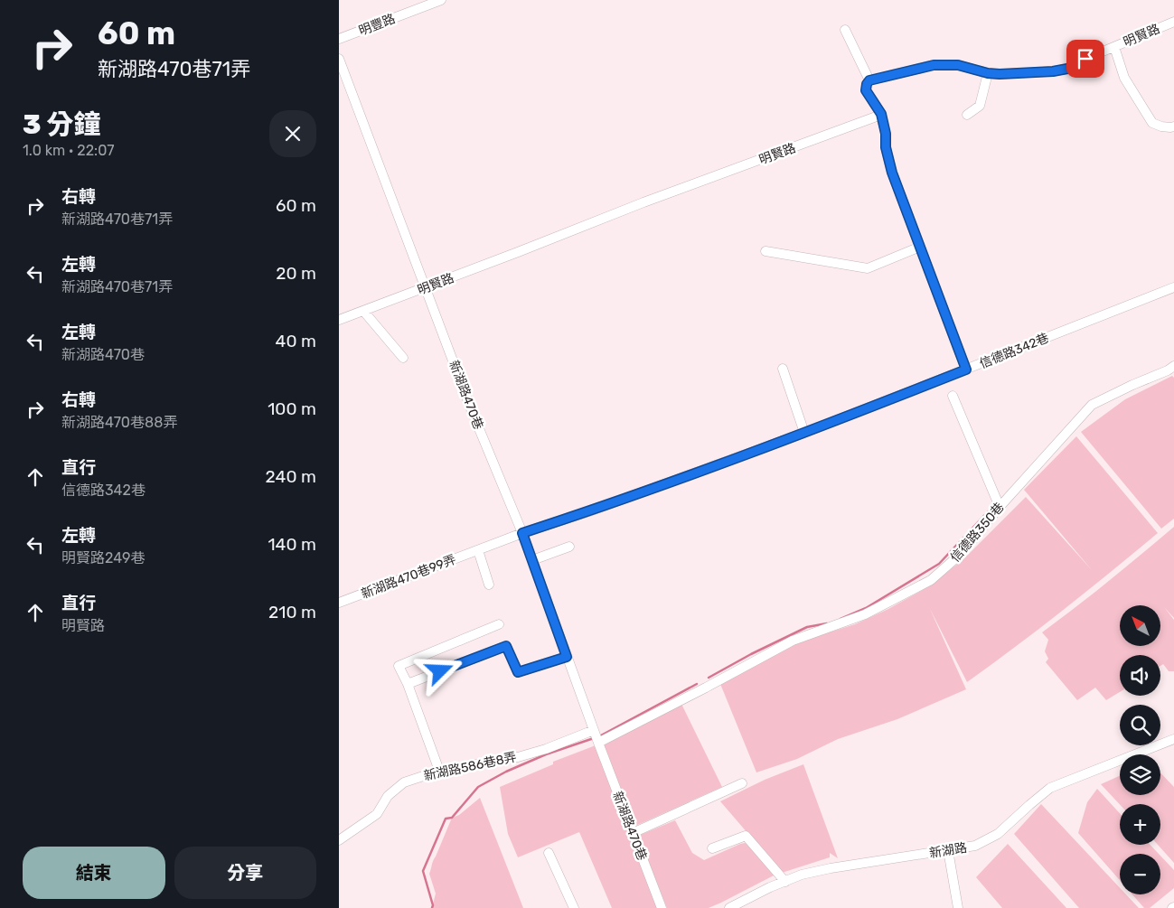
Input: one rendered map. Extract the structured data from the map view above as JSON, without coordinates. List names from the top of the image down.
{
  "streets": {
    "street": [
      "明豐路",
      "明賢路",
      "信德路342巷",
      "新湖路470巷",
      "信德路350巷",
      "新湖路470巷99弄",
      "新湖路586巷8弄",
      "新湖路"
    ]
  },
  "crossings": [
    ["明賢路", "新湖路470巷"],
    ["信德路342巷", "新湖路470巷"],
    ["信德路342巷", "新湖路470巷99弄"],
    ["新湖路470巷", "信德路350巷"],
    ["新湖路470巷", "新湖路470巷99弄"],
    ["新湖路470巷", "新湖路586巷8弄"]
  ],
  "north": "top left",
  "page": {
    "turn": ["60 m", "新湖路470巷71弄"],
    "heading": ["3 分鐘", "1.0 km · 22:07"],
    "list": [
      {
        "name": "右轉",
        "note": "新湖路470巷71弄",
        "value": "60 m"
      },
      {
        "name": "左轉",
        "note": "新湖路470巷71弄",
        "value": "20 m"
      },
      {
        "name": "左轉",
        "note": "新湖路470巷",
        "value": "40 m"
      },
      {
        "name": "右轉",
        "note": "新湖路470巷88弄",
        "value": "100 m"
      },
      {
        "name": "直行",
        "note": "信德路342巷",
        "value": "240 m"
      },
      {
        "name": "左轉",
        "note": "明賢路249巷",
        "value": "140 m"
      },
      {
        "name": "直行",
        "note": "明賢路",
        "value": "210 m"
      }
    ],
    "map_buttons": ["+", "−"],
    "buttons": ["結束", "分享"]
  }
}
